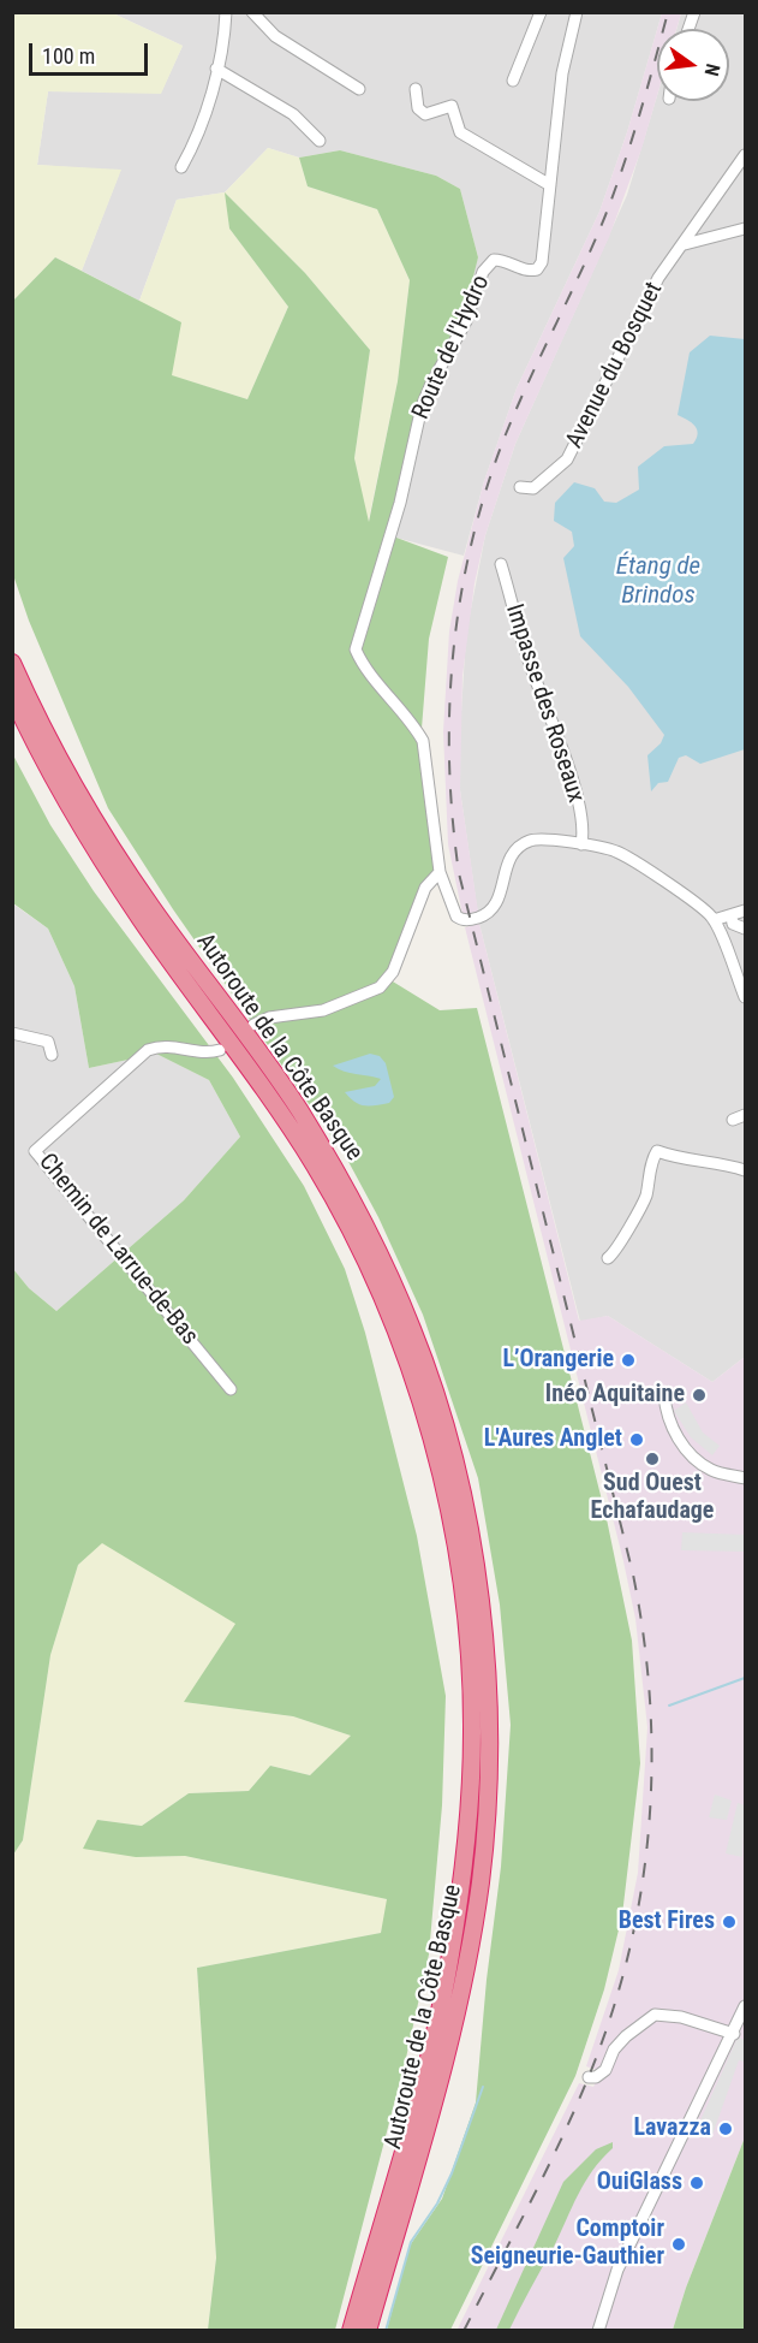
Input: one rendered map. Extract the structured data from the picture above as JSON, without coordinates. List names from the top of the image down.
{
  "streets": {
    "highway": ["Autoroute de la Côte Basque"],
    "street": [
      "Route de l'Hydro",
      "Avenue du Bosquet",
      "Impasse des Roseaux",
      "Chemin de Larrue-de-Bas"
    ]
  },
  "water": ["Étang de Brindos"],
  "places": [
    "L’Orangerie",
    "Inéo Aquitaine",
    "L'Aures Anglet",
    "Sud Ouest Echafaudage",
    "Best Fires",
    "Lavazza",
    "OuiGlass",
    "Comptoir Seigneurie-Gauthier"
  ],
  "scale_bar": "100 m",
  "north": "right"
}
